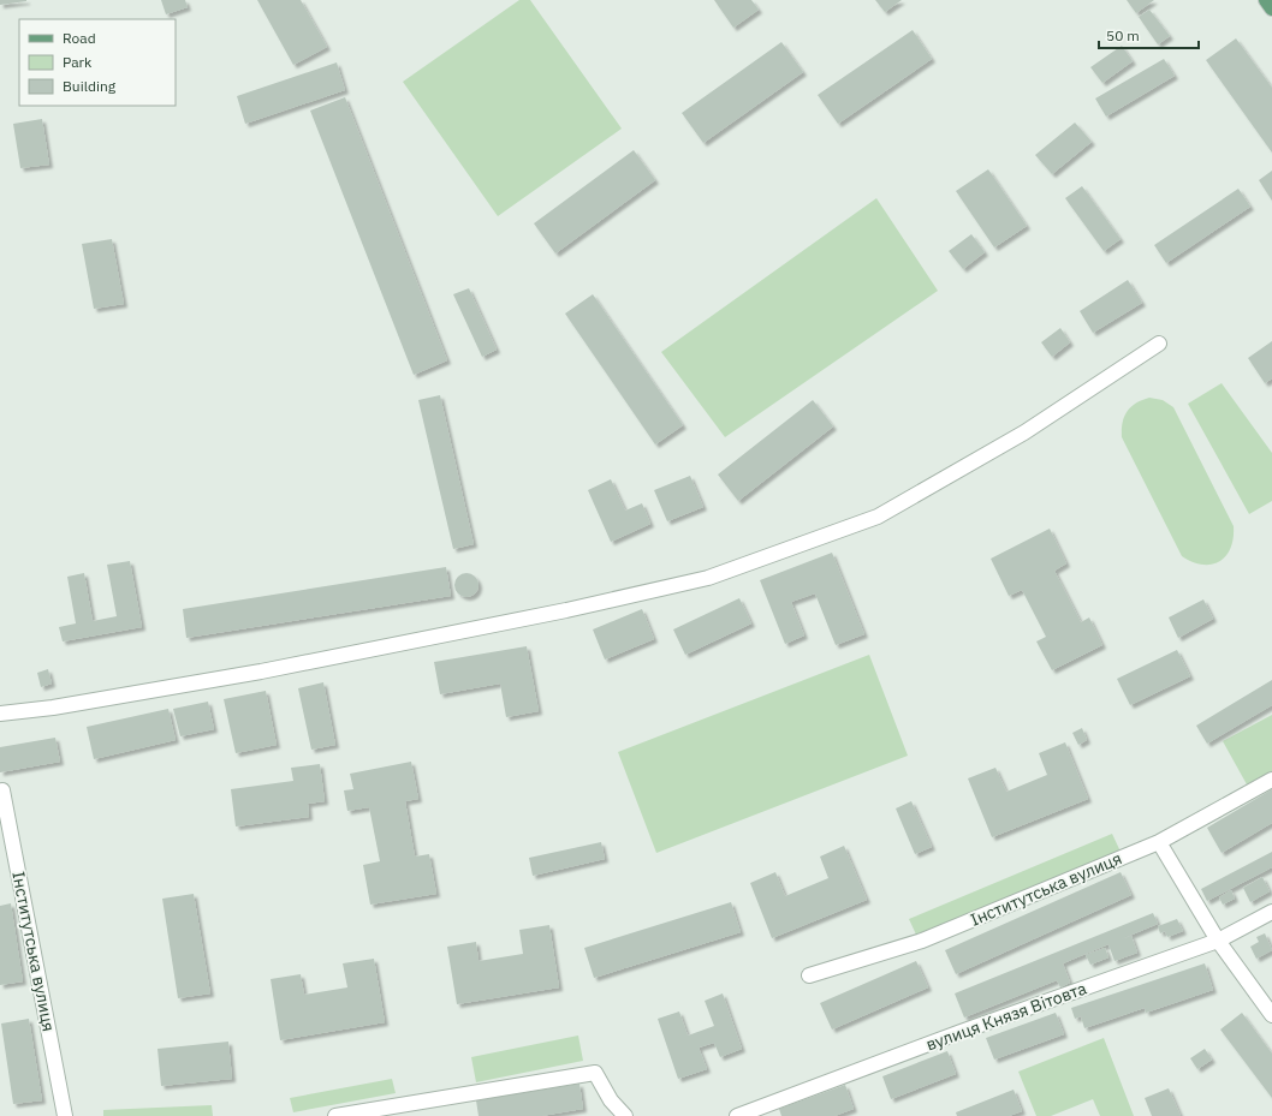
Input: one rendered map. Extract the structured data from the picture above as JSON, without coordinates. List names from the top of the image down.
{
  "streets": {
    "street": ["Інститутська вулиця", "вулиця Князя Вітовта"]
  },
  "legend": ["Road", "Park", "Building"],
  "scale_bar": "50 m"
}
